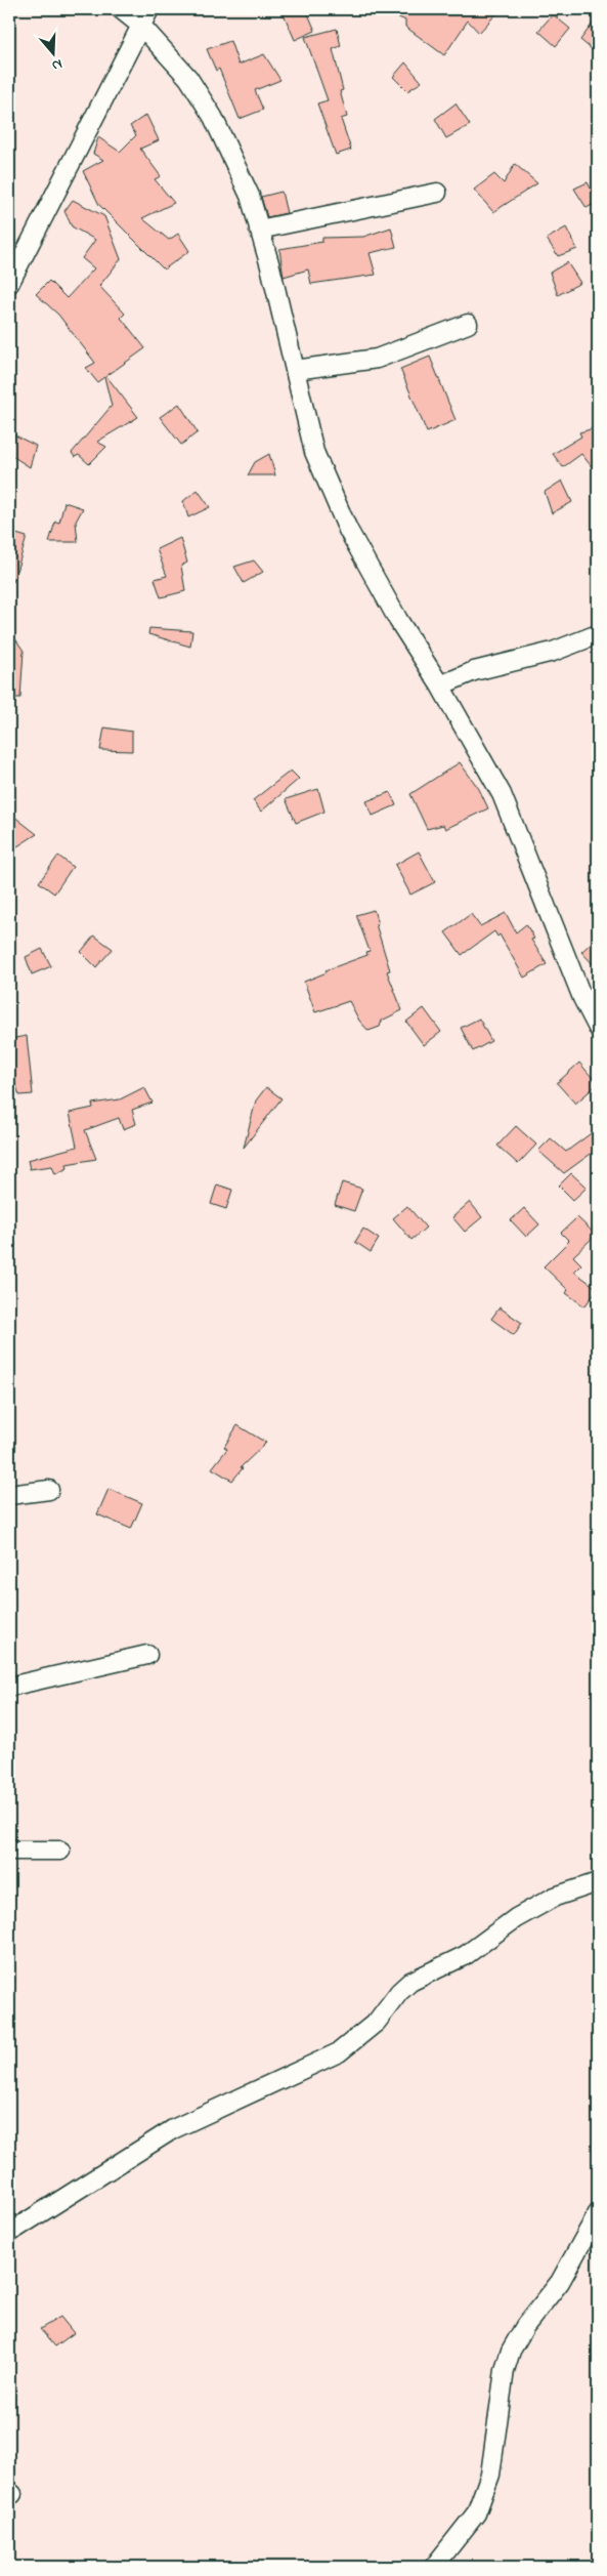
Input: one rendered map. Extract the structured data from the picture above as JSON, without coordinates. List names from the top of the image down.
{
  "north": "bottom"
}
